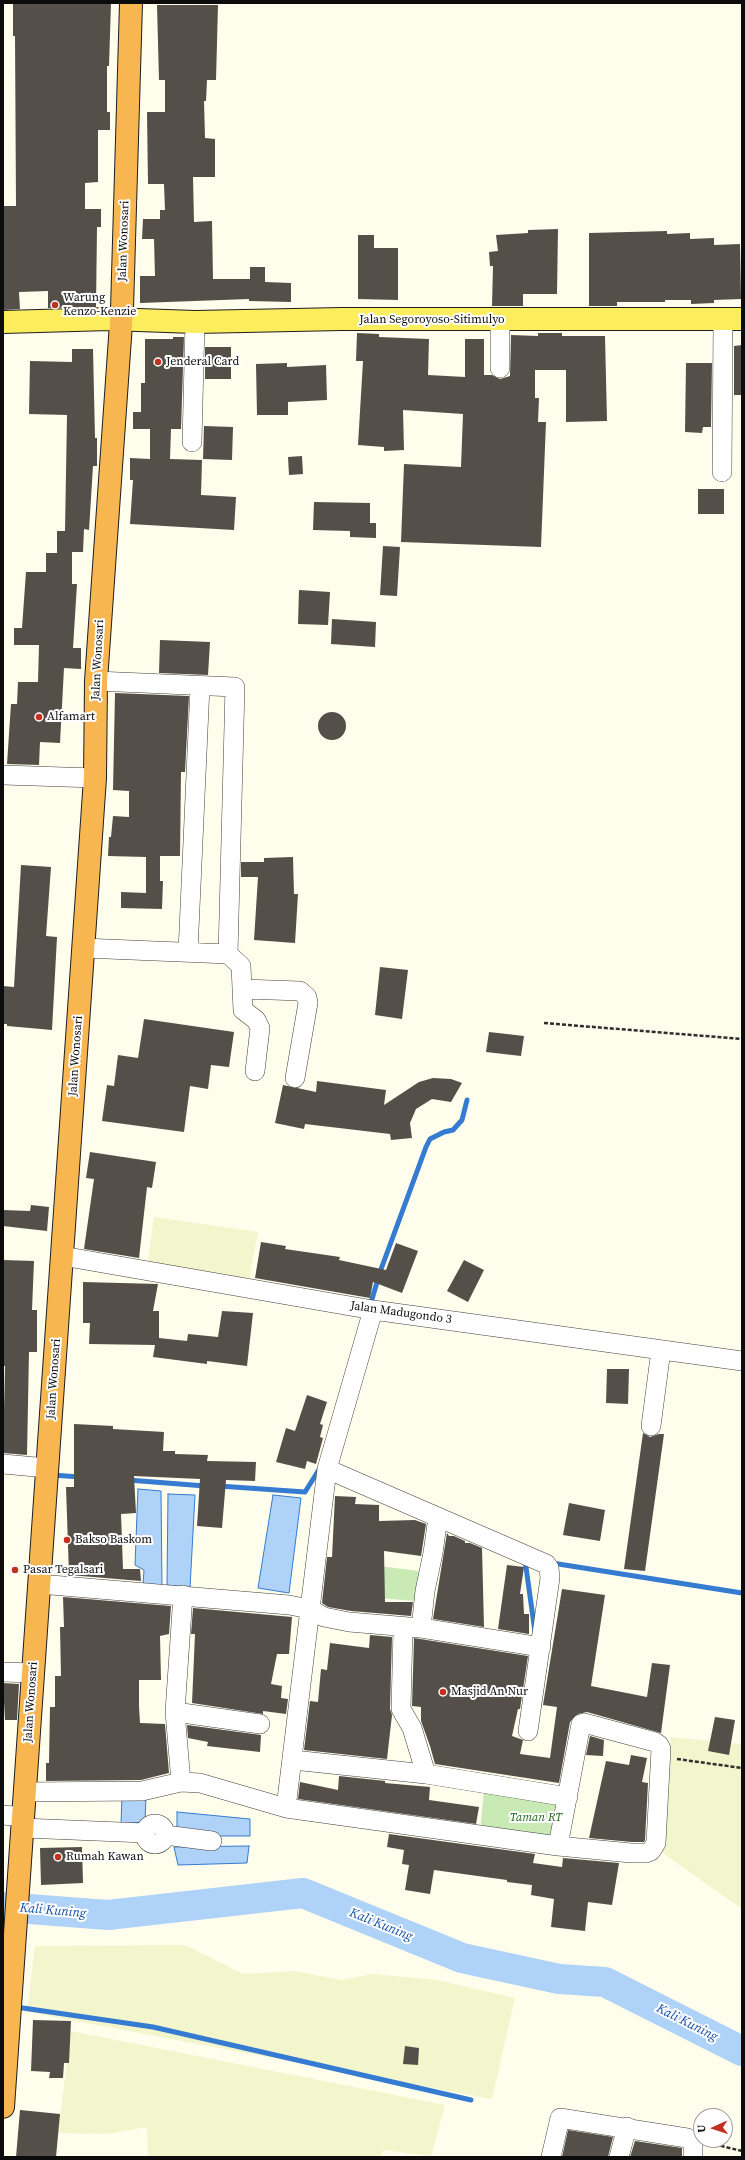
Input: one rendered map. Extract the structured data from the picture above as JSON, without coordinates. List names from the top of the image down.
{
  "streets": {
    "highway": ["Jalan Wonosari"],
    "main road": ["Jalan Segoroyoso-Sitimulyo"],
    "street": ["Jalan Madugondo 3"]
  },
  "crossings": [
    ["Jalan Wonosari", "Jalan Segoroyoso-Sitimulyo"],
    ["Jalan Wonosari", "Jalan Madugondo 3"]
  ],
  "water": ["Kali Kuning"],
  "parks": ["Taman RT"],
  "places": [
    "Warung Kenzo-Kenzie",
    "Jenderal Card",
    "Alfamart",
    "Bakso Baskom",
    "Pasar Tegalsari",
    "Masjid An Nur",
    "Rumah Kawan"
  ],
  "north": "left"
}
